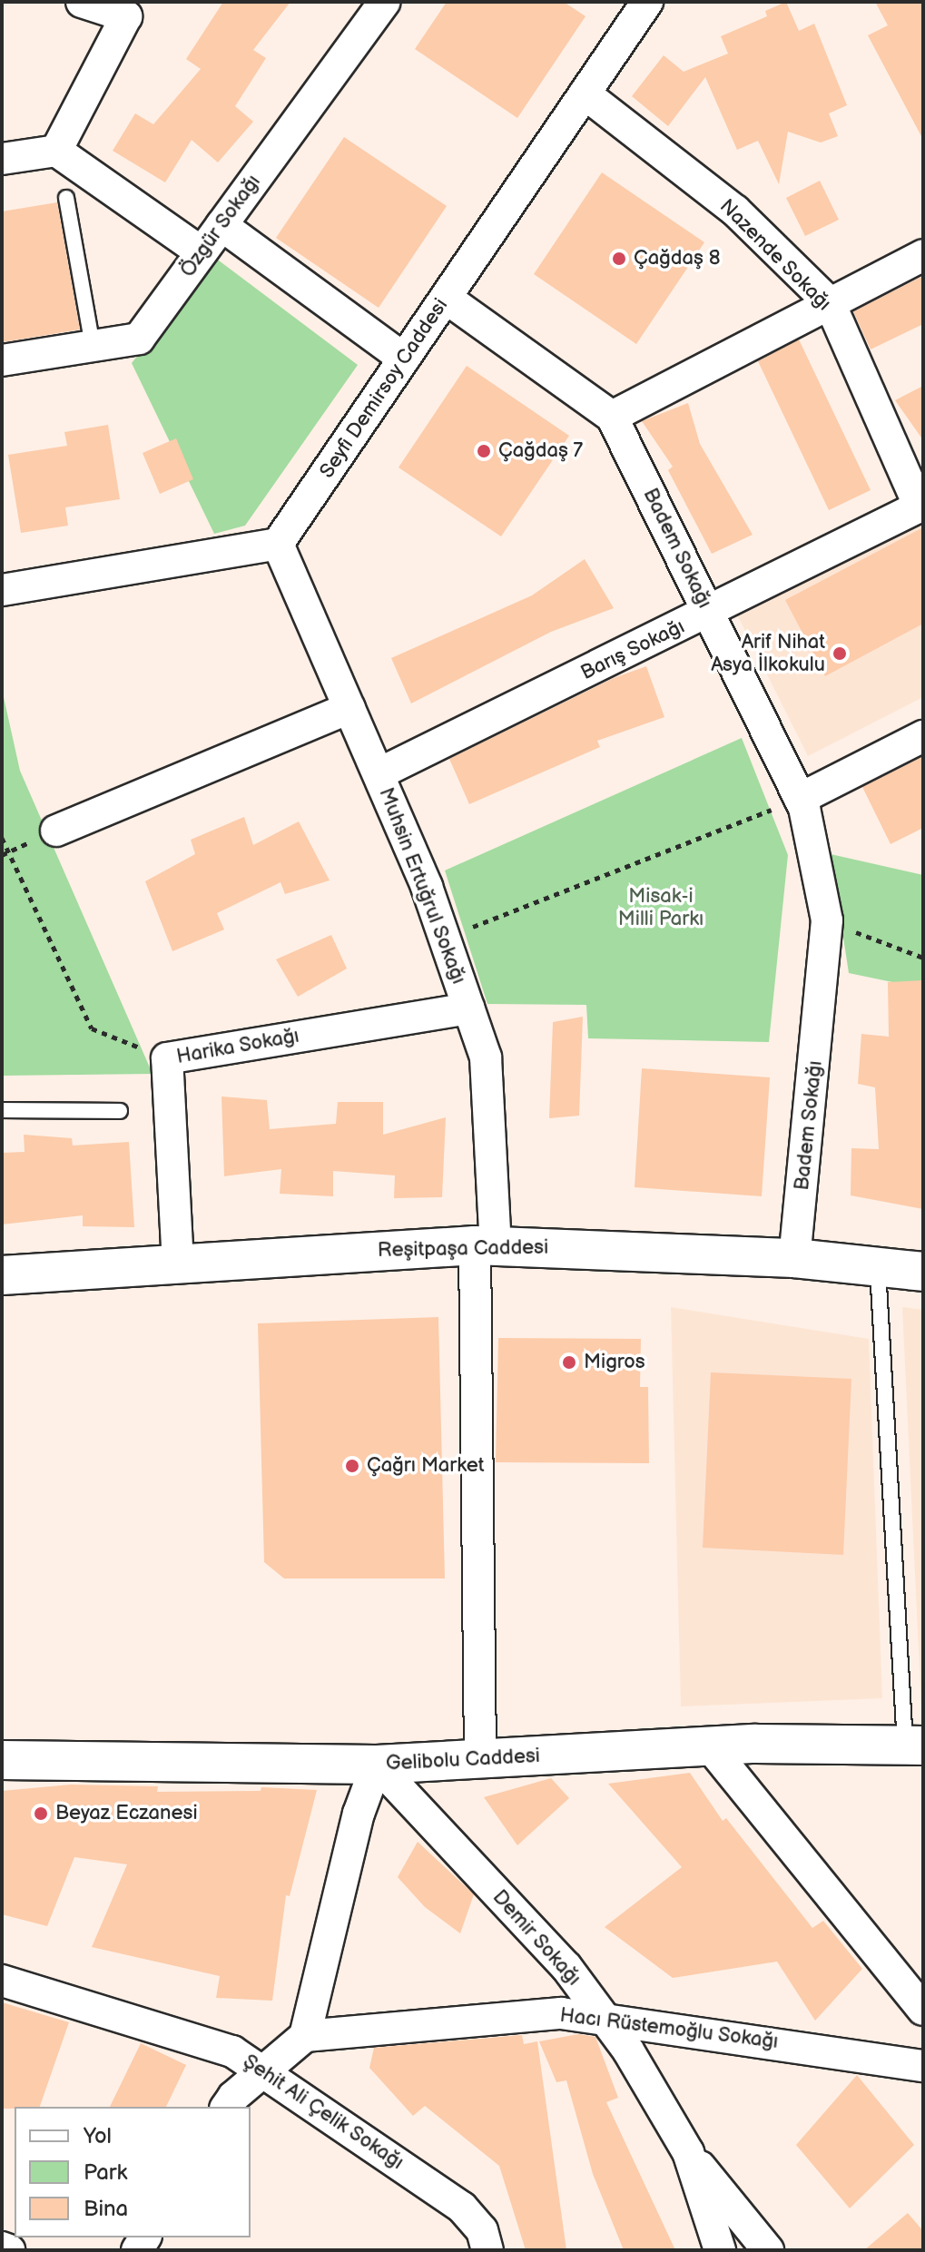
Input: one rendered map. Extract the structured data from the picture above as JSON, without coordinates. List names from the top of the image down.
{
  "streets": {
    "street": [
      "Özgür Sokağı",
      "Nazende Sokağı",
      "Seyfi Demirsoy Caddesi",
      "Badem Sokağı",
      "Barış Sokağı",
      "Muhsin Ertuğrul Sokağı",
      "Harika Sokağı",
      "Reşitpaşa Caddesi",
      "Gelibolu Caddesi",
      "Demir Sokağı",
      "Hacı Rüstemoğlu Sokağı",
      "Şehit Ali Çelik Sokağı"
    ]
  },
  "crossings": [
    ["Nazende Sokağı", "Seyfi Demirsoy Caddesi"],
    ["Nazende Sokağı", "Barış Sokağı"],
    ["Seyfi Demirsoy Caddesi", "Badem Sokağı"],
    ["Seyfi Demirsoy Caddesi", "Muhsin Ertuğrul Sokağı"],
    ["Badem Sokağı", "Barış Sokağı"],
    ["Badem Sokağı", "Reşitpaşa Caddesi"],
    ["Barış Sokağı", "Muhsin Ertuğrul Sokağı"],
    ["Muhsin Ertuğrul Sokağı", "Harika Sokağı"],
    ["Muhsin Ertuğrul Sokağı", "Reşitpaşa Caddesi"],
    ["Muhsin Ertuğrul Sokağı", "Gelibolu Caddesi"],
    ["Harika Sokağı", "Reşitpaşa Caddesi"],
    ["Gelibolu Caddesi", "Demir Sokağı"],
    ["Demir Sokağı", "Hacı Rüstemoğlu Sokağı"]
  ],
  "parks": ["Misak-i Milli Parkı"],
  "places": [
    "Çağdaş 8",
    "Çağdaş 7",
    "Arif Nihat Asya İlkokulu",
    "Migros",
    "Çağrı Market",
    "Beyaz Eczanesi"
  ],
  "legend": ["Yol", "Park", "Bina"]
}
